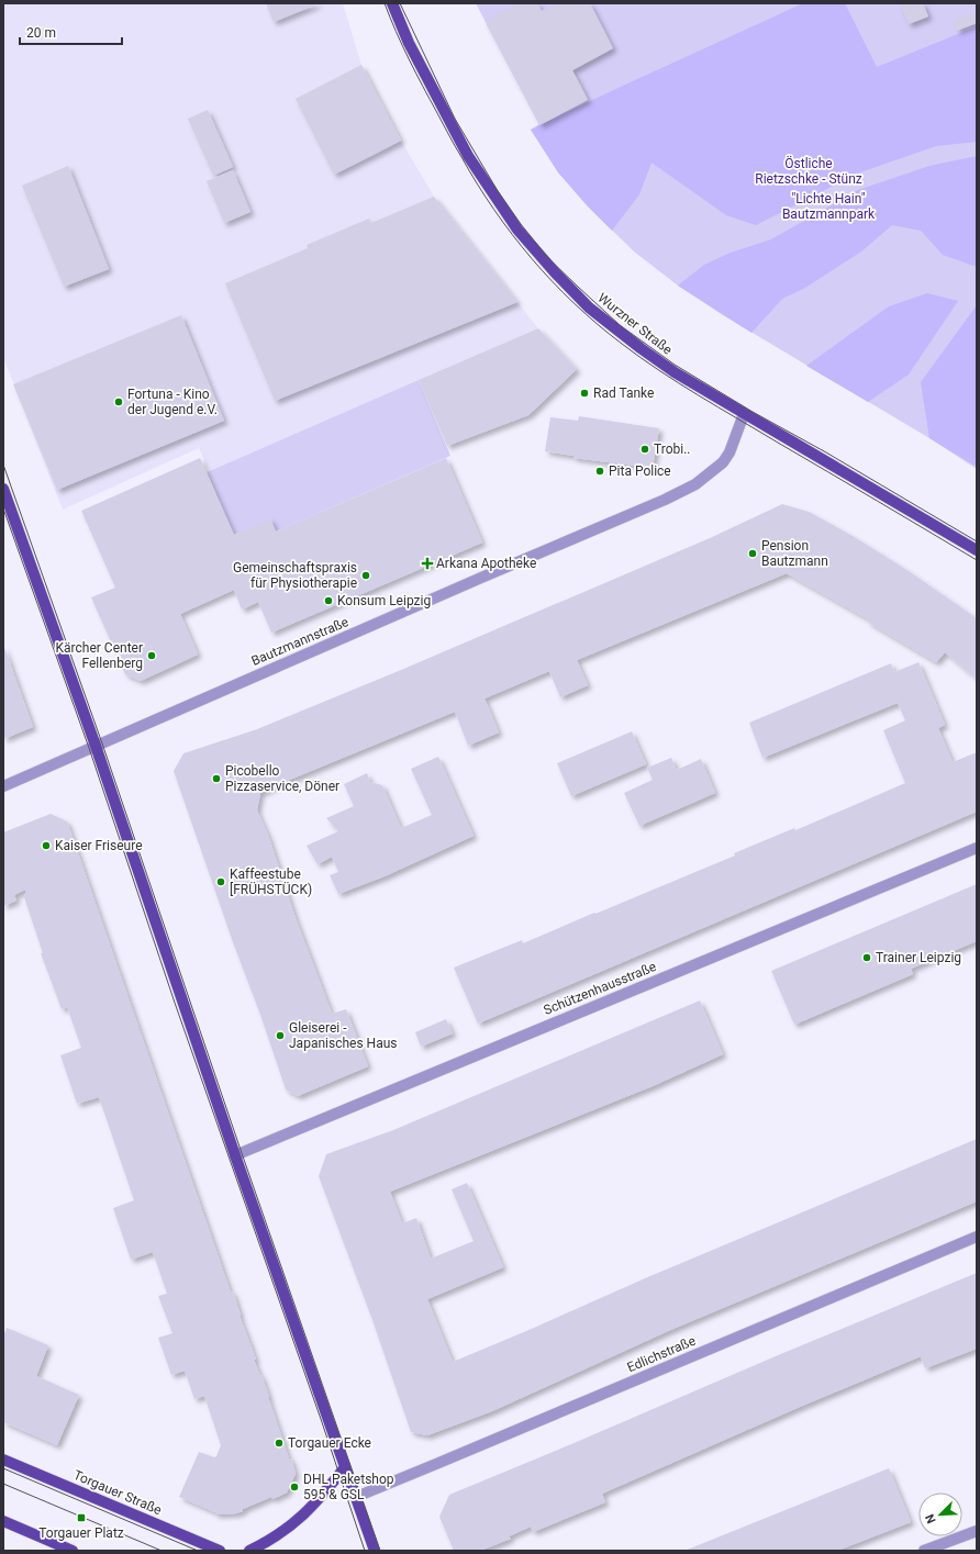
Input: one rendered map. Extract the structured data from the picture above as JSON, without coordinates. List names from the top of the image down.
{
  "streets": {
    "main road": ["Wurzner Straße", "Torgauer Straße"],
    "street": ["Bautzmannstraße", "Schützenhausstraße", "Edlichstraße"]
  },
  "crossings": [
    ["Wurzner Straße", "Bautzmannstraße"]
  ],
  "parks": ["Östliche Rietzschke - Stünz", "\"Lichte Hain\" Bautzmannpark"],
  "places": {
    "other": [
      "Rad Tanke",
      "Fortuna - Kino der Jugend e.V.",
      "Trobi..",
      "Pita Police",
      "Pension Bautzmann",
      "Gemeinschaftspraxis für Physiotherapie",
      "Konsum Leipzig",
      "Kärcher Center Fellenberg",
      "Picobello Pizzaservice, Döner",
      "Kaiser Friseure",
      "Kaffeestube [FRÜHSTÜCK)",
      "Trainer Leipzig",
      "Gleiserei - Japanisches Haus",
      "Torgauer Ecke",
      "DHL Paketshop 595 & GSL"
    ],
    "health": ["Arkana Apotheke"],
    "transit": ["Torgauer Platz"]
  },
  "scale_bar": "20 m",
  "north": "bottom left"
}
